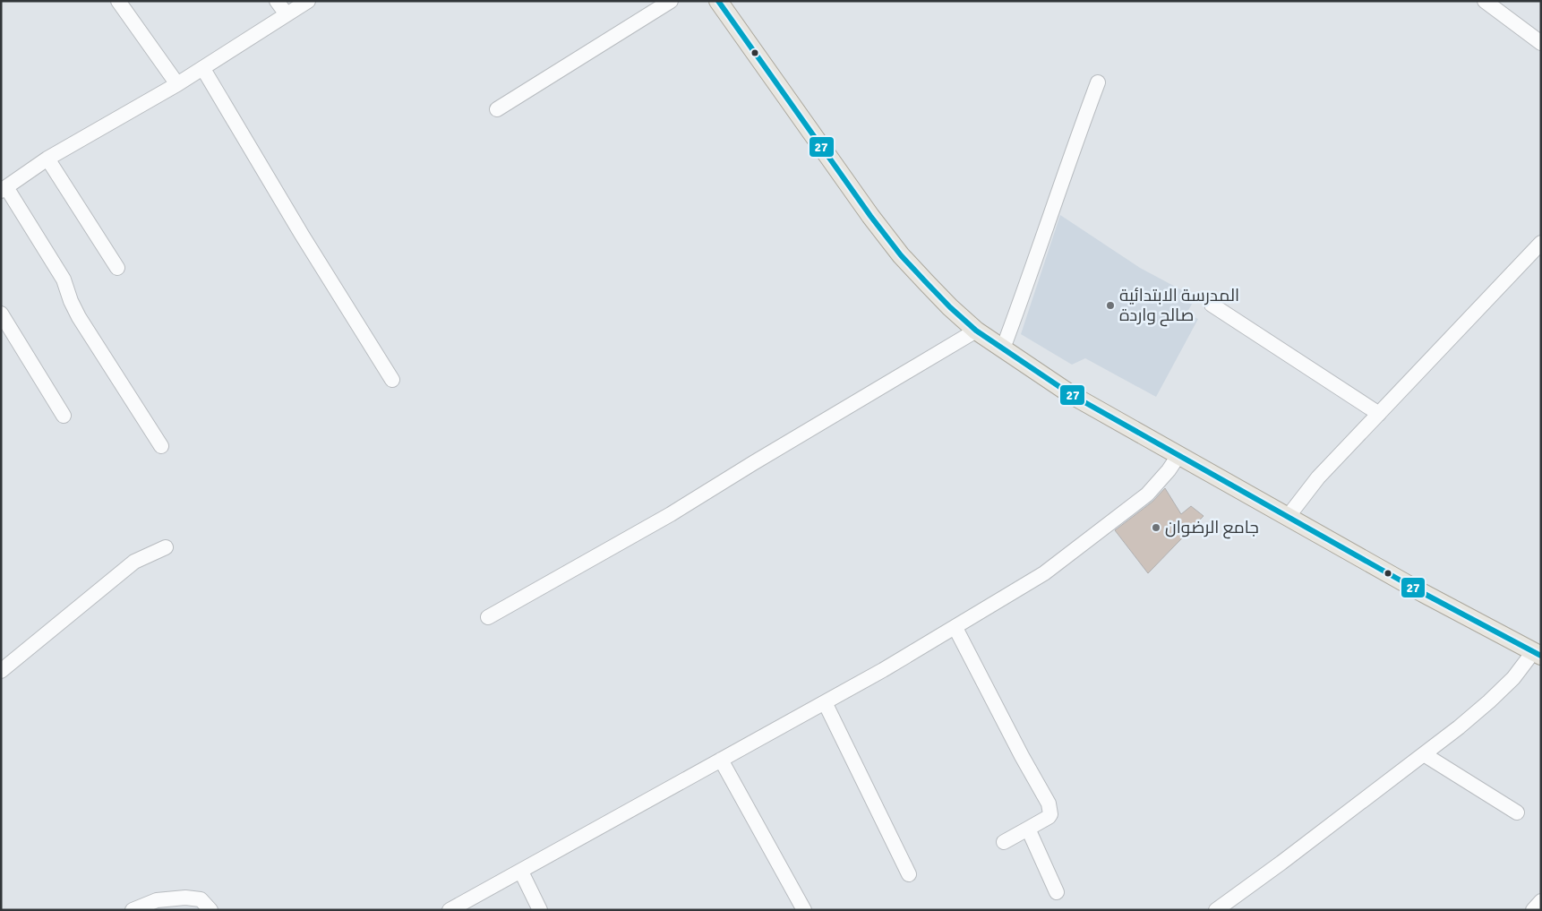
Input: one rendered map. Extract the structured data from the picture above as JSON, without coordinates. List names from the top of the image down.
{
  "places": ["المدرسة الابتدائية صالح واردة", "جامع الرضوان"],
  "lines": ["transit line 27"]
}
